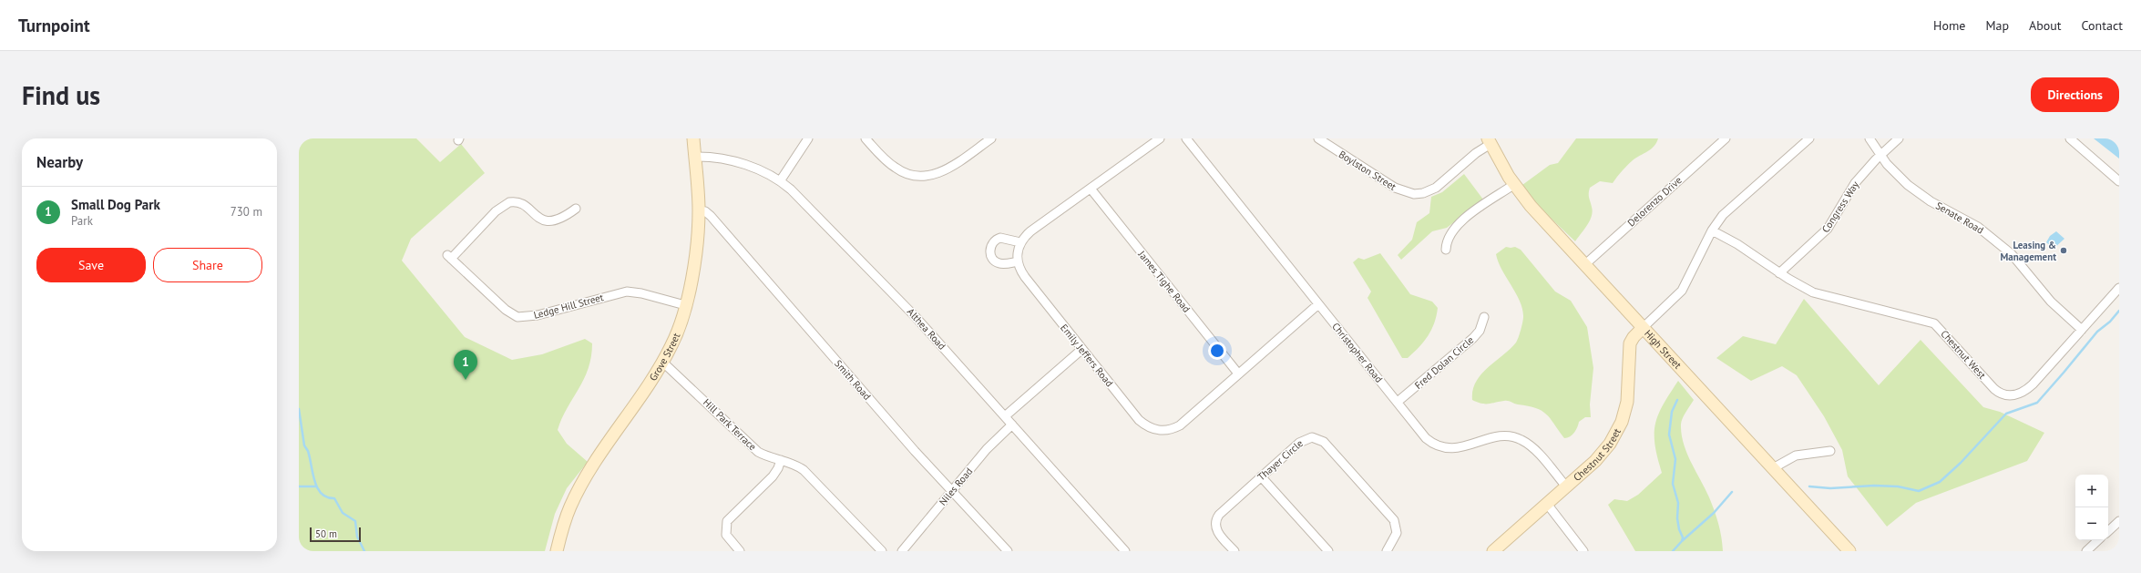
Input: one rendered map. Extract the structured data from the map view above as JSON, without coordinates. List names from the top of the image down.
{
  "streets": {
    "main road": ["High Street", "Grove Street", "Chestnut Street"],
    "street": [
      "Boylston Street",
      "Delorenzo Drive",
      "Congress Way",
      "Senate Road",
      "James Tighe Road",
      "Ledge Hill Street",
      "Althea Road",
      "Christopher Road",
      "Chestnut West",
      "Emily Jeffers Road",
      "Fred Dolan Circle",
      "Smith Road",
      "Hill Park Terrace",
      "Thayer Circle",
      "Niles Road"
    ]
  },
  "crossings": [
    ["Boylston Street", "High Street"],
    ["Delorenzo Drive", "High Street"],
    ["Congress Way", "Senate Road"],
    ["Congress Way", "Chestnut West"],
    ["Senate Road", "Chestnut West"],
    ["James Tighe Road", "Emily Jeffers Road"],
    ["Ledge Hill Street", "Grove Street"],
    ["Althea Road", "Grove Street"],
    ["Althea Road", "Niles Road"],
    ["High Street", "Chestnut Street"],
    ["Christopher Road", "Emily Jeffers Road"],
    ["Christopher Road", "Fred Dolan Circle"],
    ["Christopher Road", "Chestnut Street"],
    ["Grove Street", "Smith Road"],
    ["Grove Street", "Hill Park Terrace"],
    ["Smith Road", "Niles Road"]
  ],
  "places": ["Leasing & Management"],
  "scale_bar": "50 m",
  "page": {
    "header": "Turnpoint",
    "nav": [
      "Home",
      "Map",
      "About",
      "Contact"
    ],
    "buttons": [
      "Directions",
      ["Save", "Share"]
    ],
    "title": "Find us",
    "heading": "Nearby",
    "list": [
      {
        "mark": "1",
        "name": "Small Dog Park",
        "note": "Park",
        "value": "730 m"
      }
    ],
    "pins": "1",
    "map_buttons": ["+", "−"],
    "scale": "50 m"
  }
}
